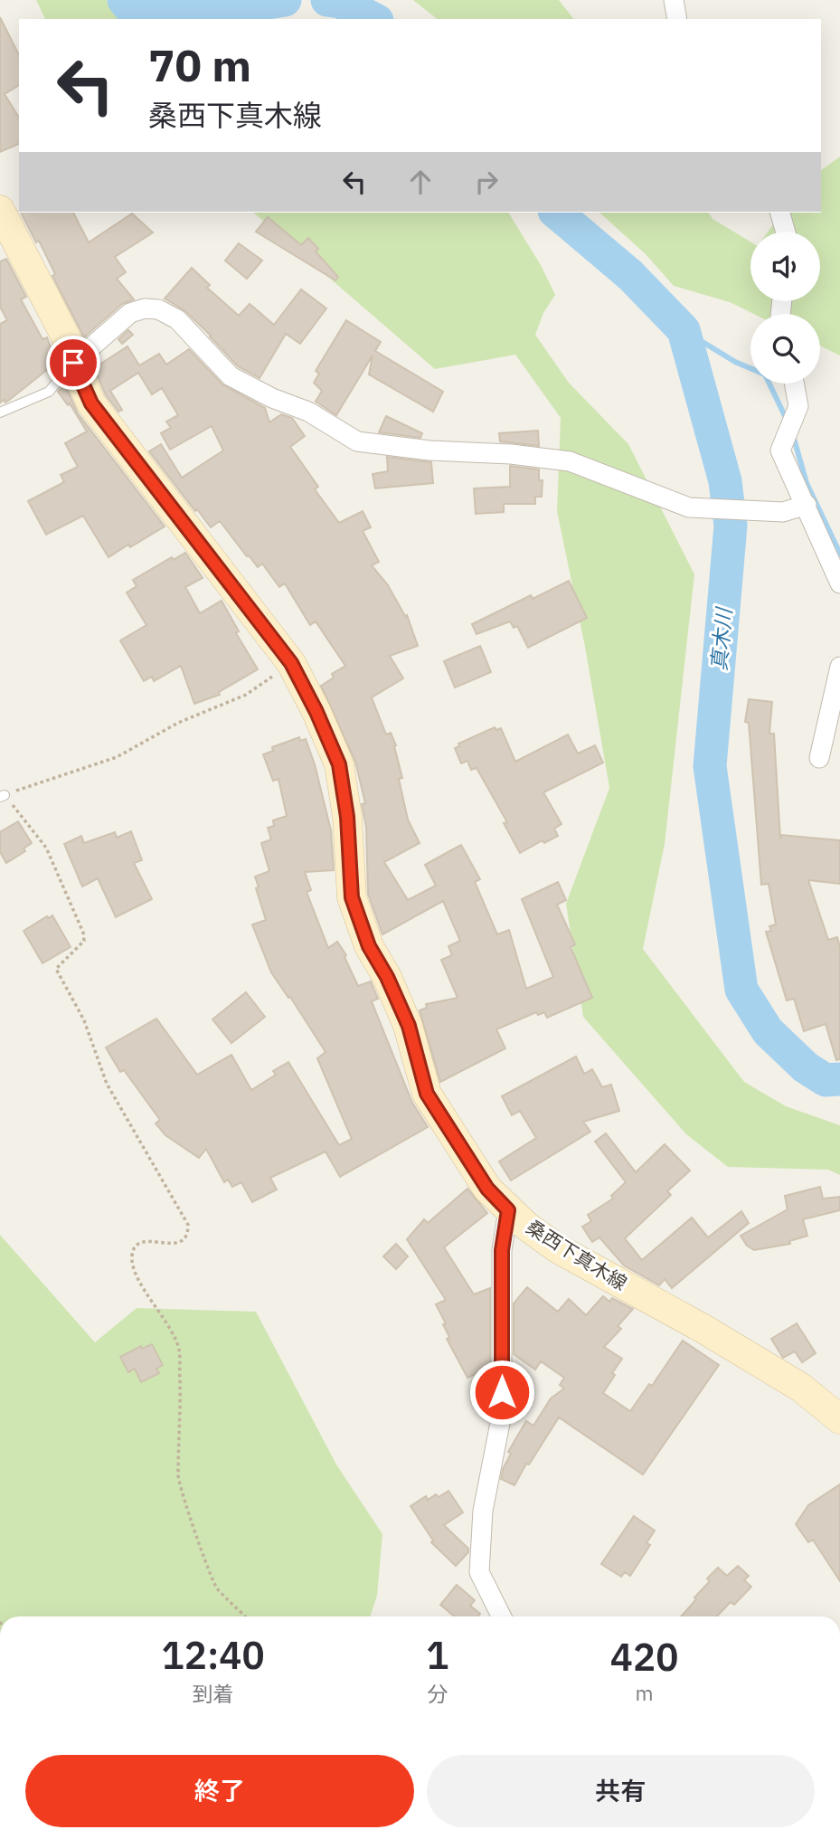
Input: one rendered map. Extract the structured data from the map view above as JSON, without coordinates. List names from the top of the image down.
{
  "streets": {
    "main road": ["桑西下真木線"]
  },
  "water": ["真木川"],
  "page": {
    "turn": ["70 m", "桑西下真木線"],
    "eta": [
      "12:40",
      "到着",
      "1",
      "分",
      "420",
      "m"
    ],
    "buttons": ["終了", "共有"]
  }
}
